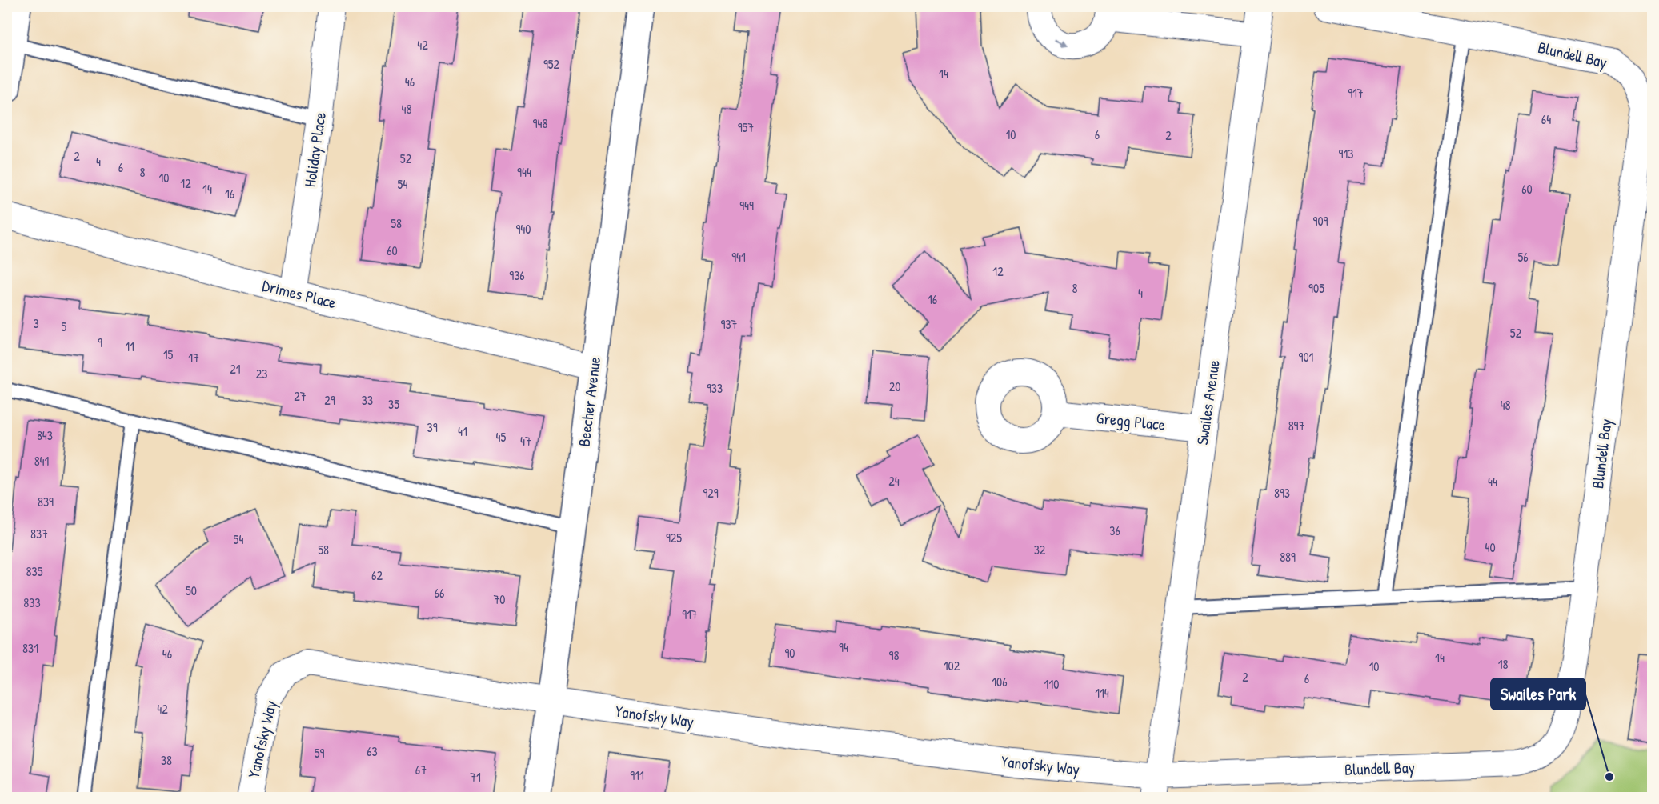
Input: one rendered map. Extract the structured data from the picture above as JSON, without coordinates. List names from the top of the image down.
{
  "streets": {
    "street": [
      "Blundell Bay",
      "Holiday Place",
      "Drimes Place",
      "Beecher Avenue",
      "Swailes Avenue",
      "Gregg Place",
      "Yanofsky Way"
    ]
  },
  "crossings": [
    ["Blundell Bay", "Swailes Avenue"],
    ["Blundell Bay", "Yanofsky Way"],
    ["Holiday Place", "Drimes Place"],
    ["Drimes Place", "Beecher Avenue"],
    ["Beecher Avenue", "Yanofsky Way"],
    ["Swailes Avenue", "Gregg Place"],
    ["Swailes Avenue", "Yanofsky Way"]
  ],
  "places": ["Swailes Park"],
  "house_numbers": [
    "42",
    "952",
    "14",
    "46",
    "917",
    "48",
    "64",
    "948",
    "957",
    "10",
    "6",
    "2",
    "913",
    "2",
    "52",
    "4",
    "6",
    "8",
    "944",
    "10",
    "12",
    "54",
    "14",
    "60",
    "16",
    "949",
    "909",
    "58",
    "940",
    "60",
    "941",
    "56",
    "12",
    "936",
    "8",
    "905",
    "4",
    "16",
    "3",
    "937",
    "5",
    "52",
    "9",
    "11",
    "15",
    "901",
    "17",
    "21",
    "23",
    "20",
    "933",
    "27",
    "29",
    "33",
    "35",
    "48",
    "897",
    "39",
    "41",
    "843",
    "45",
    "47",
    "841",
    "24",
    "44",
    "929",
    "893",
    "839",
    "36",
    "837",
    "925",
    "54",
    "40",
    "58",
    "32",
    "889",
    "835",
    "62",
    "50",
    "66",
    "70",
    "833",
    "917",
    "94",
    "831",
    "90",
    "46",
    "98",
    "14",
    "18",
    "102",
    "10",
    "2",
    "6",
    "106",
    "110",
    "114",
    "42",
    "63",
    "59",
    "38",
    "67",
    "911",
    "71"
  ]
}
